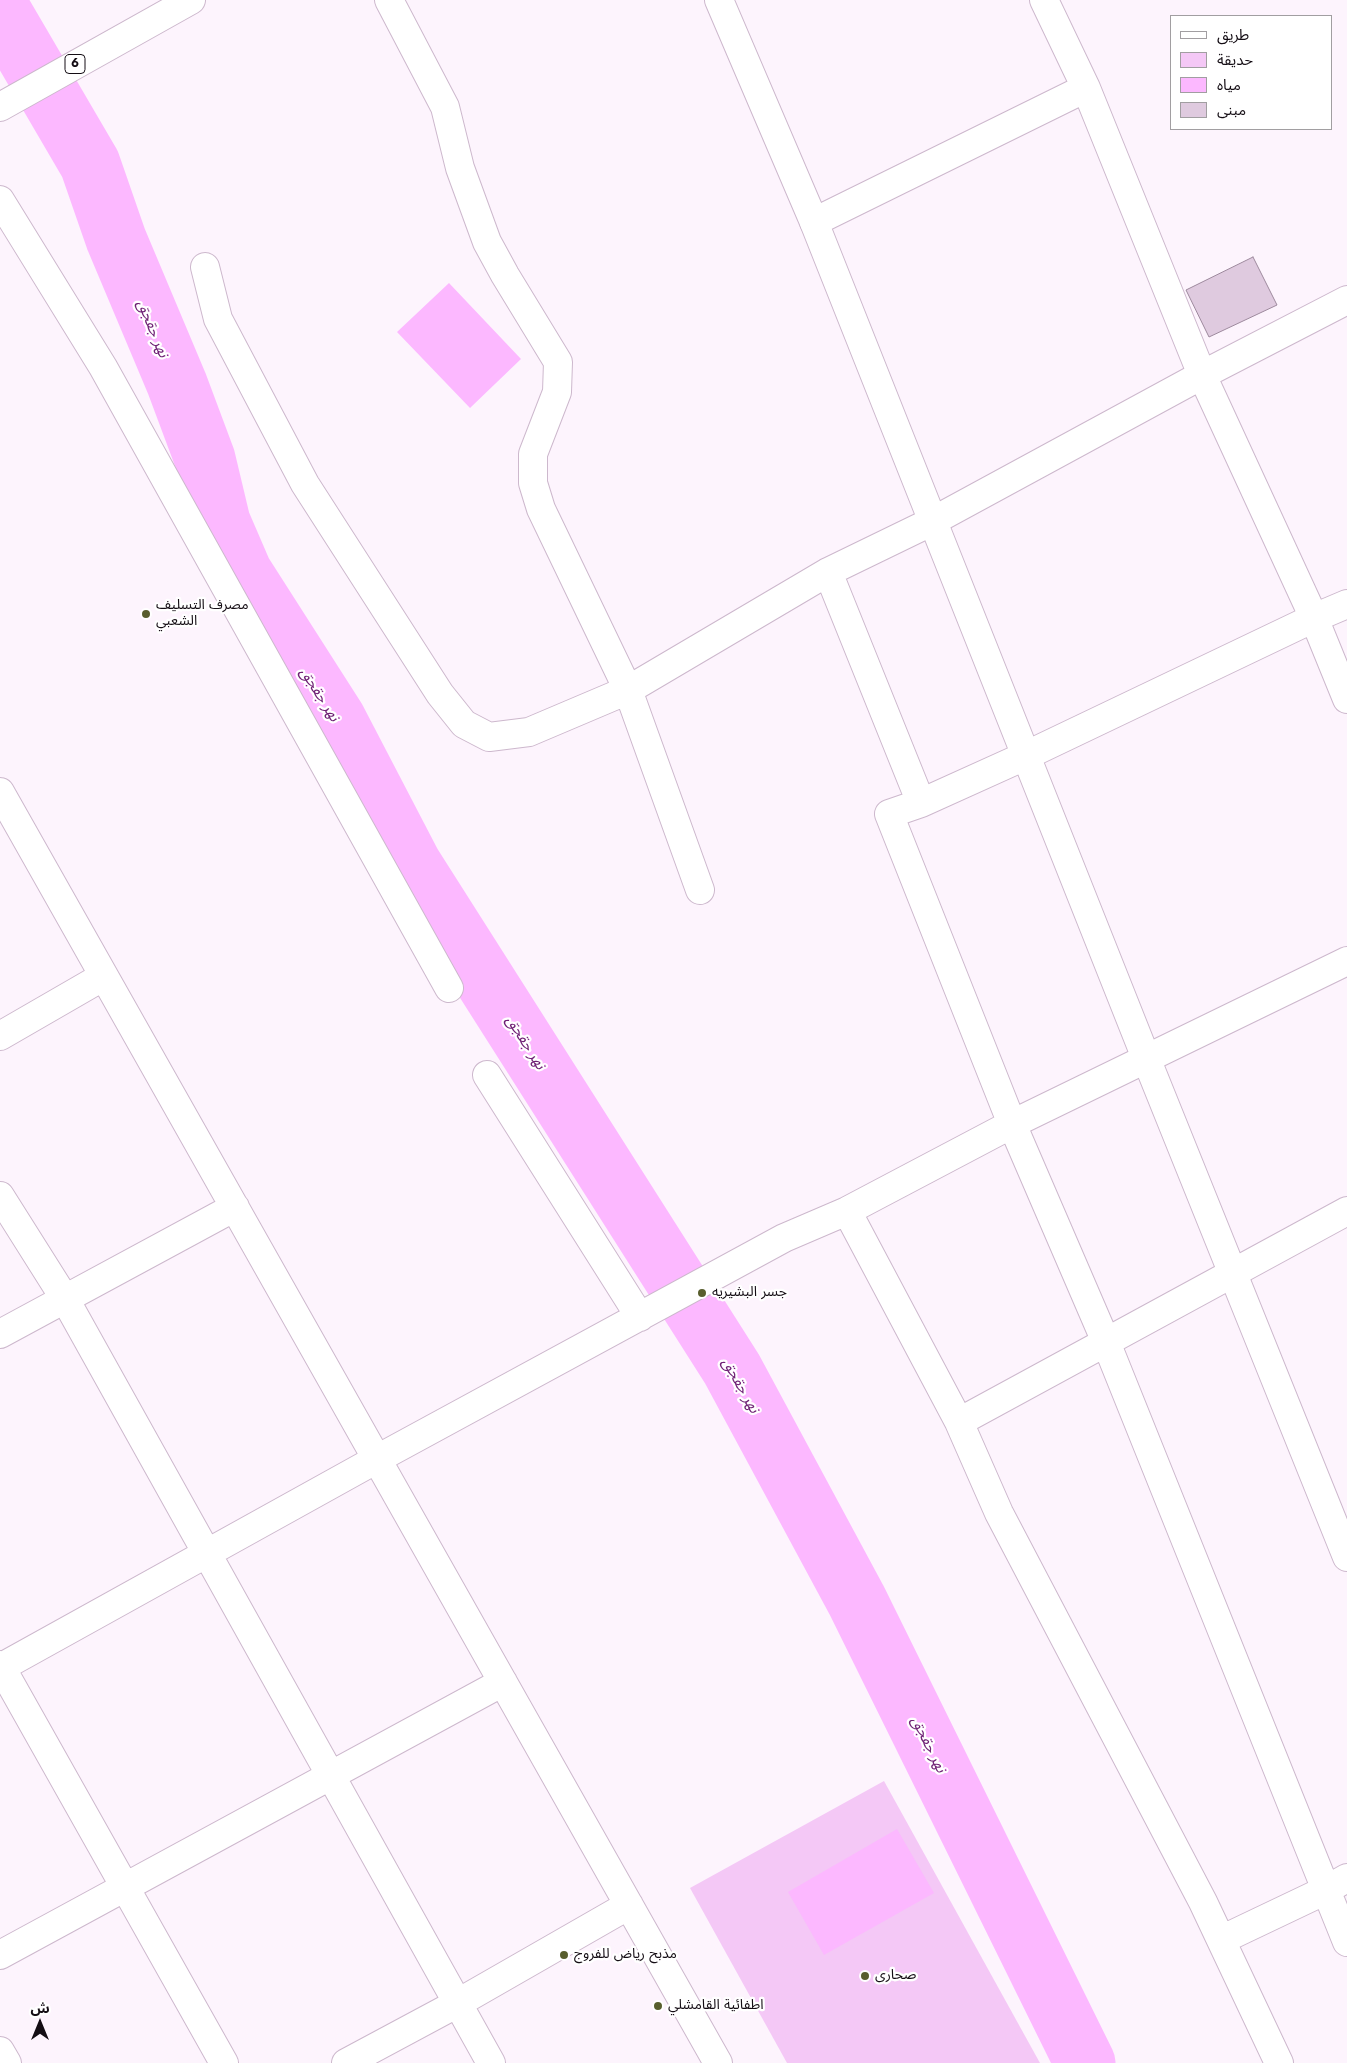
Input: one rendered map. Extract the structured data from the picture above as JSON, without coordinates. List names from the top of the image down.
{
  "streets": {
    "main road": ["6"]
  },
  "water": ["نهر جقجق"],
  "places": [
    "مصرف التسليف الشعبي",
    "جسر البشيريه",
    "مذبح رياض للفروج",
    "صحارى",
    "اطفائية القامشلي"
  ],
  "legend": [
    "طريق",
    "حديقة",
    "مياه",
    "مبنى"
  ],
  "north": "top"
}
